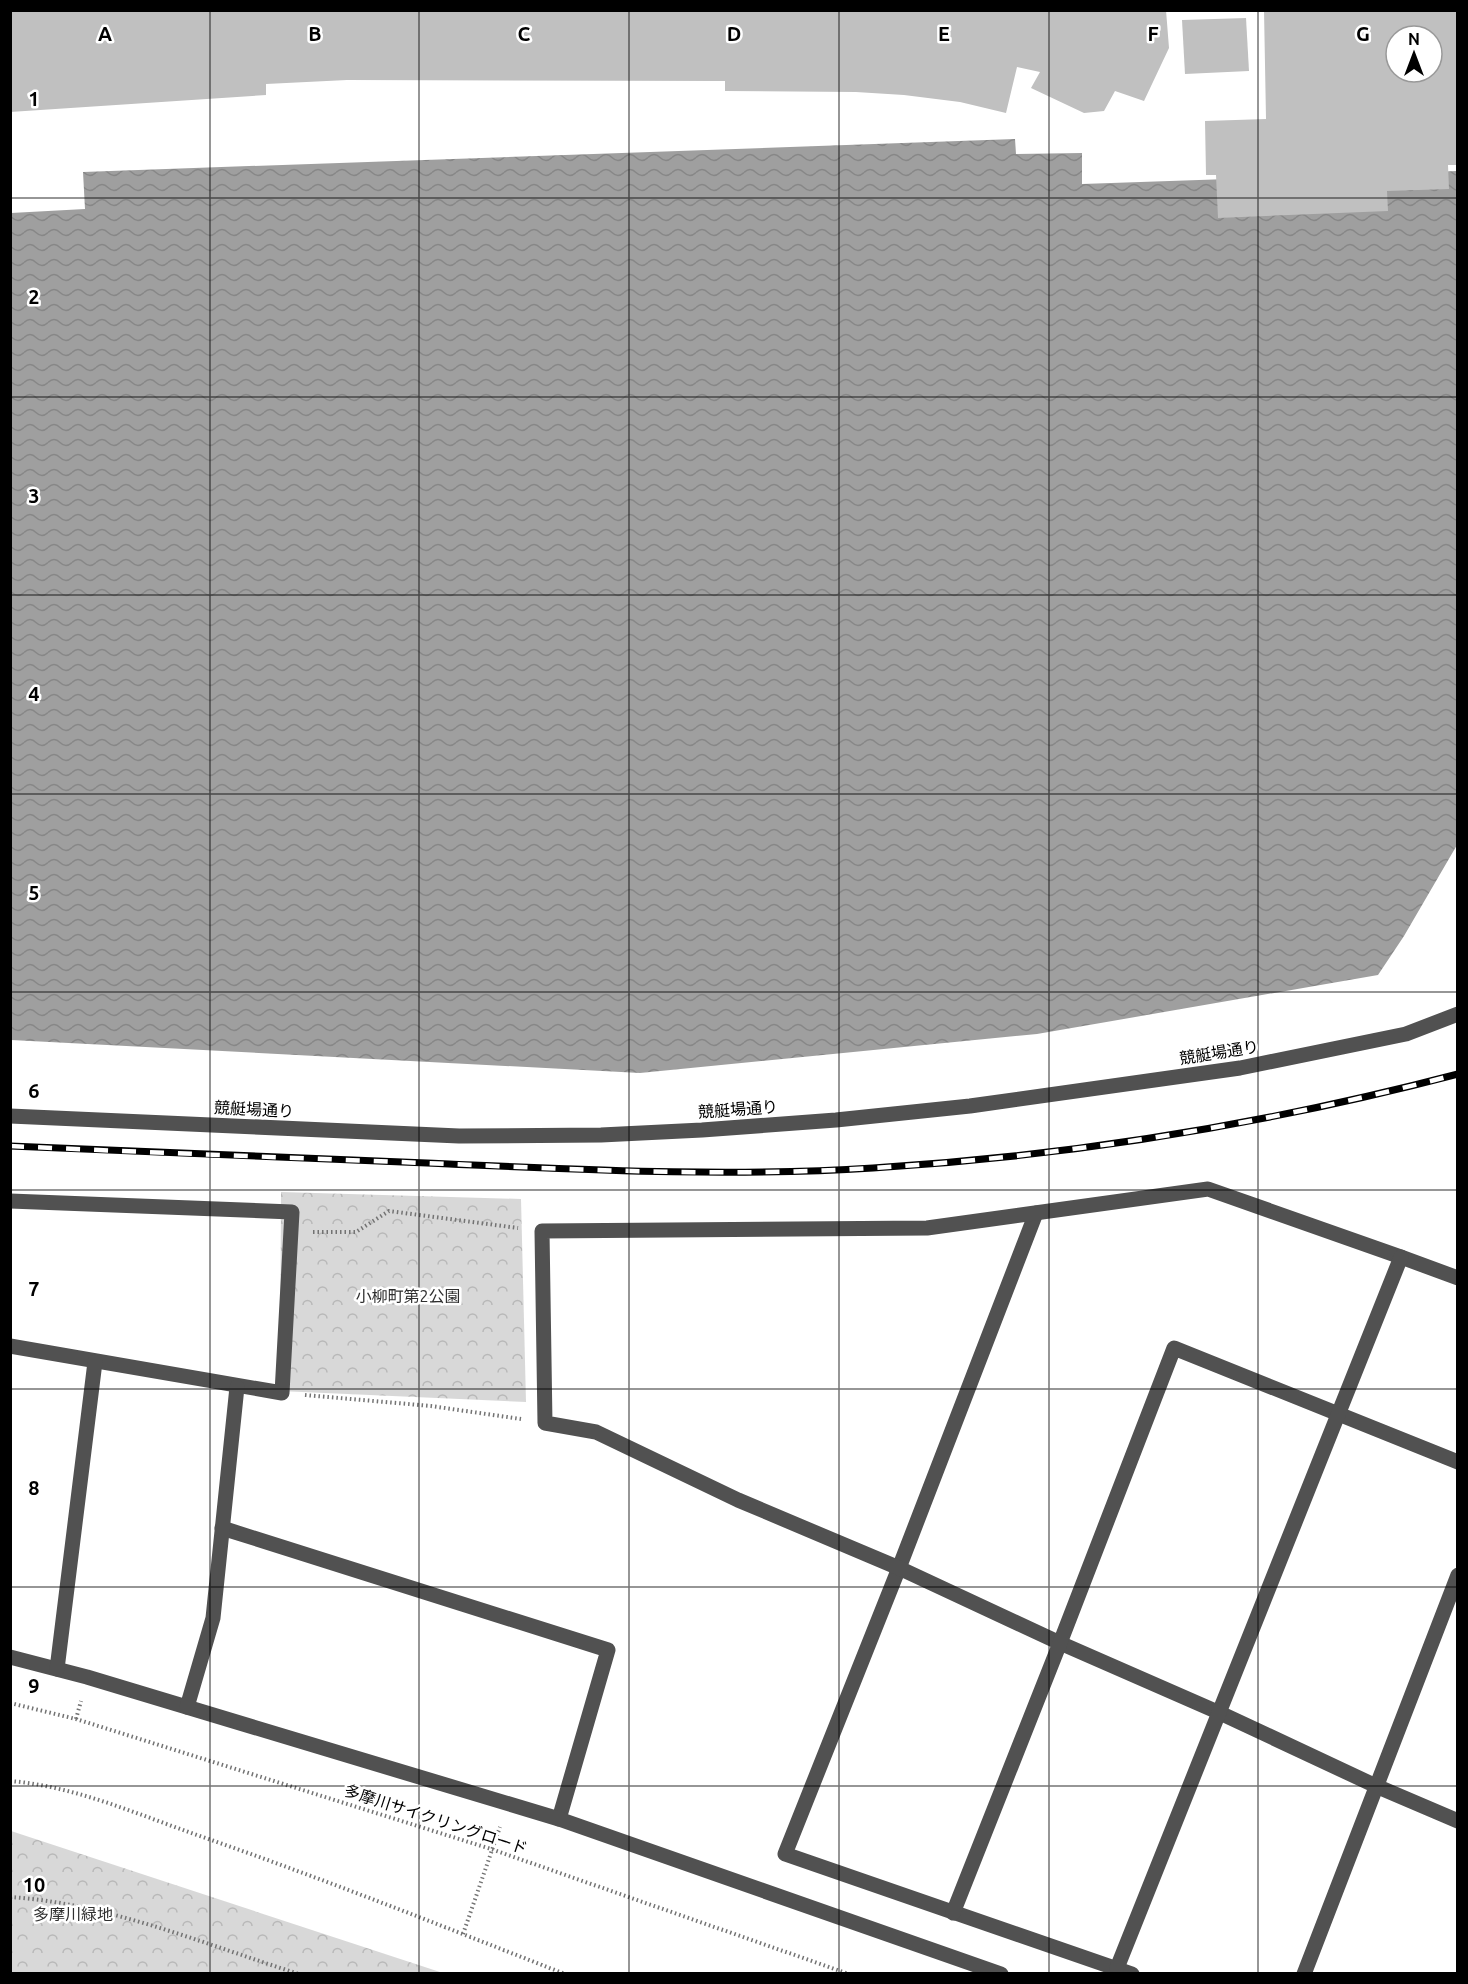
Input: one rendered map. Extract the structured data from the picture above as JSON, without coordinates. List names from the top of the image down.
{
  "streets": {
    "street": ["競艇場通り"],
    "path": ["多摩川サイクリングロード"]
  },
  "parks": ["小柳町第2公園", "多摩川緑地"],
  "north": "top",
  "grid": {
    "columns": [
      "A",
      "B",
      "C",
      "D",
      "E",
      "F",
      "G"
    ],
    "rows": [
      "1",
      "2",
      "3",
      "4",
      "5",
      "6",
      "7",
      "8",
      "9",
      "10"
    ]
  }
}
